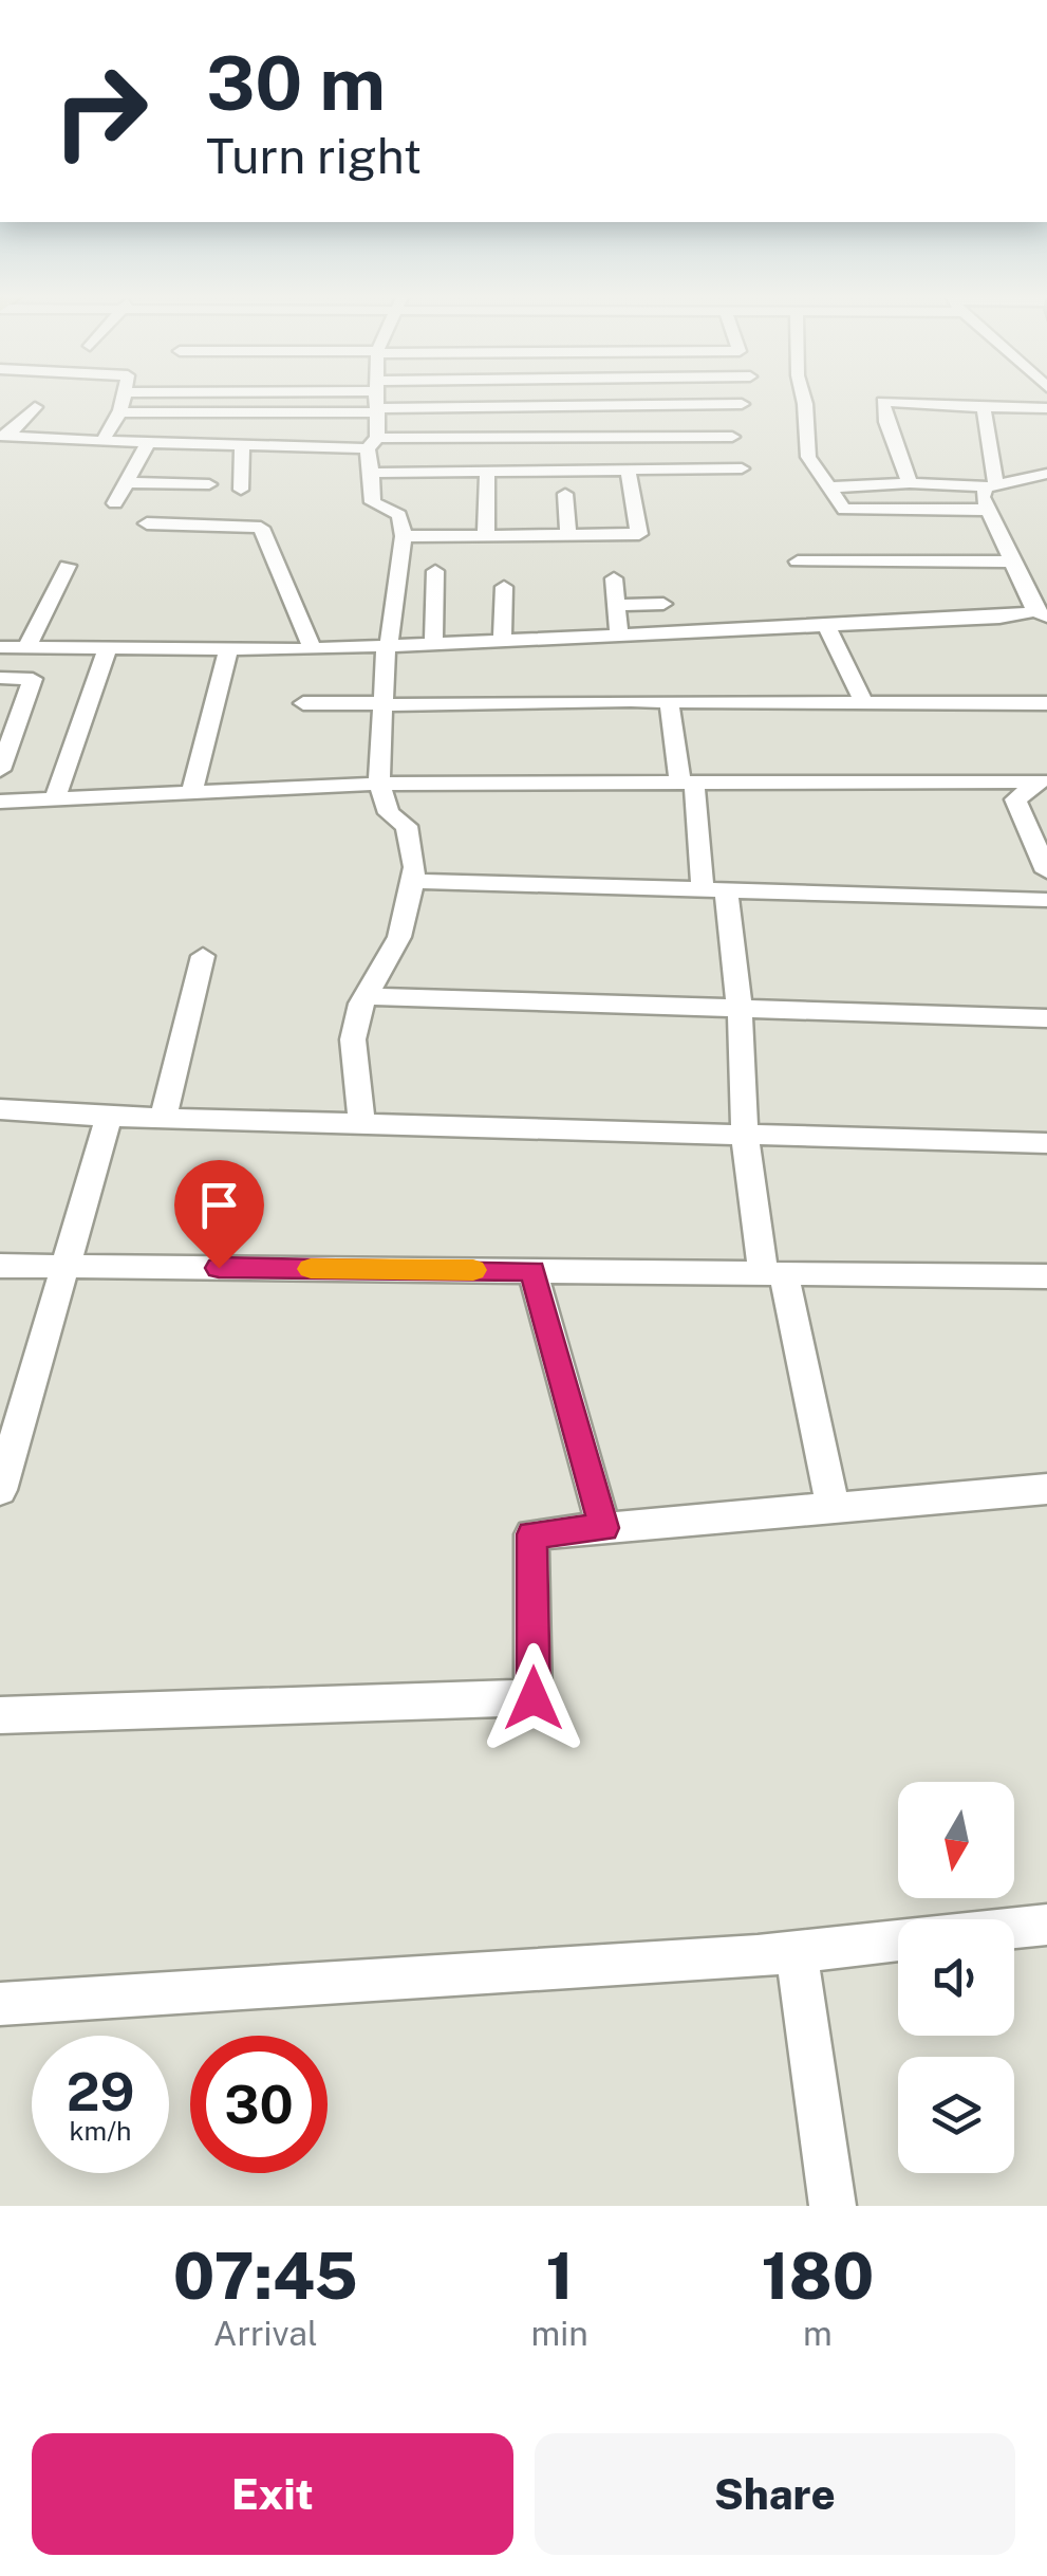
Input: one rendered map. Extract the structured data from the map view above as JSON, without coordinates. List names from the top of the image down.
{
  "north": "bottom",
  "page": {
    "turn": ["30 m", "Turn right"],
    "speed": "29 km/h",
    "limit": "30",
    "eta": [
      "07:45",
      "Arrival",
      "1",
      "min",
      "180",
      "m"
    ],
    "buttons": ["Exit", "Share"]
  }
}
